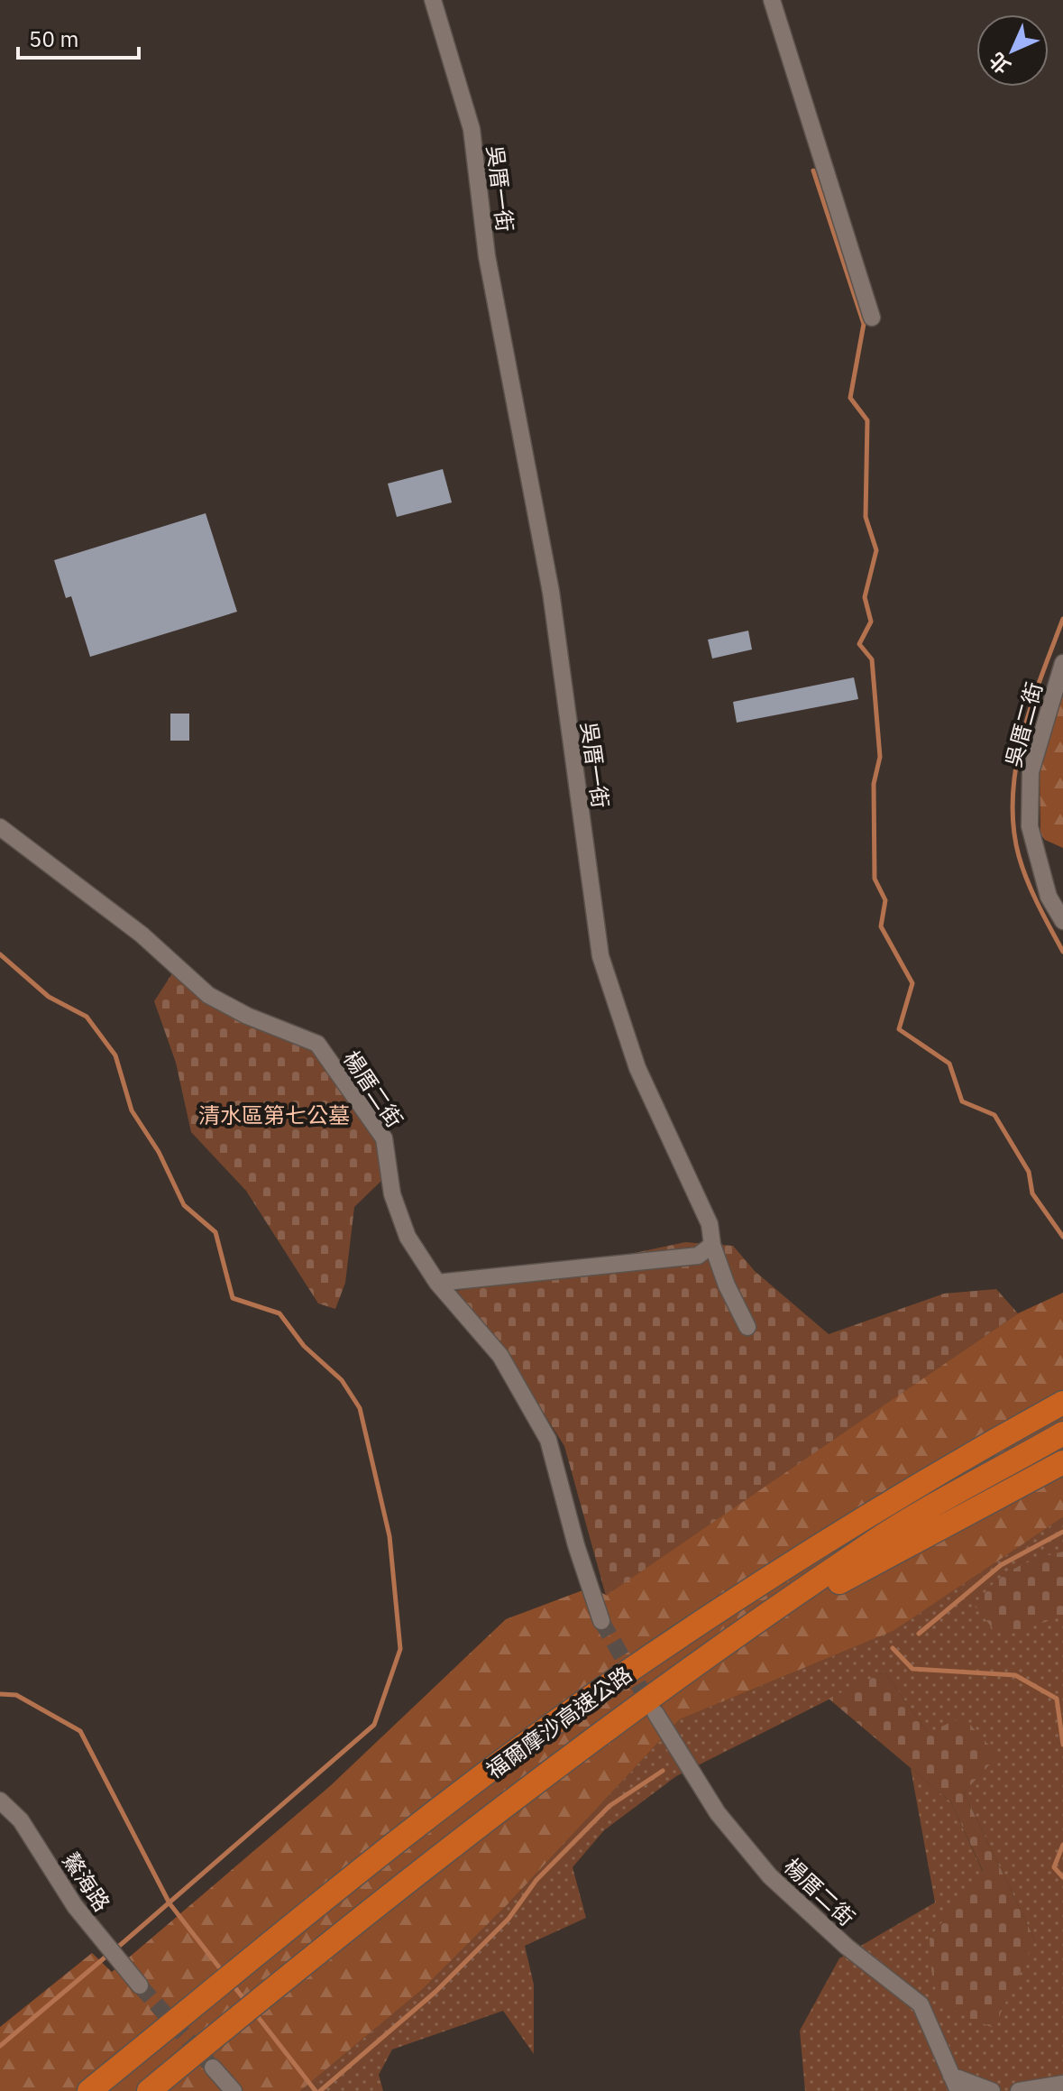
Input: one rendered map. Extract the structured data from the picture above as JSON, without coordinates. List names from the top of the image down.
{
  "streets": {
    "highway": ["福爾摩沙高速公路"],
    "street": [
      "吳厝一街",
      "吳厝二街",
      "楊厝二街",
      "鰲海路"
    ]
  },
  "parks": ["清水區第七公墓"],
  "scale_bar": "50 m",
  "north": "bottom left"
}
